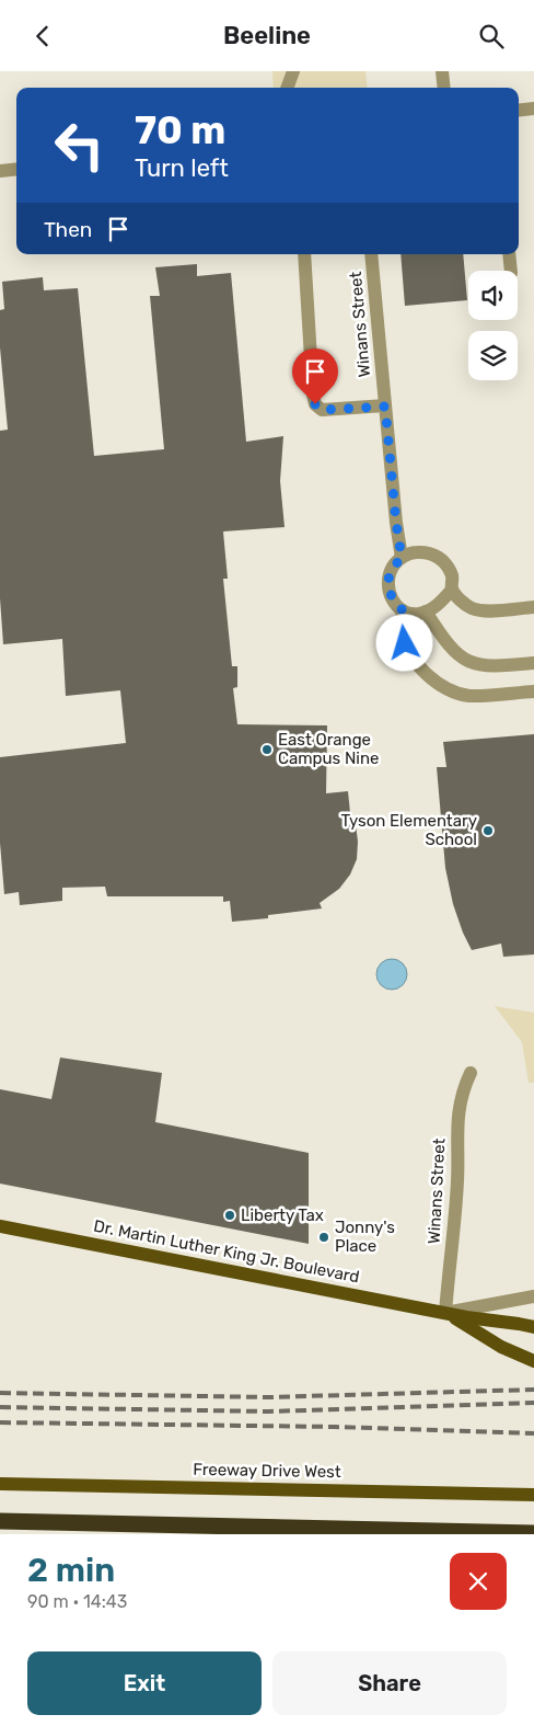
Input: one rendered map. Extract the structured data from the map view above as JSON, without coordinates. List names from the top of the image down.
{
  "streets": {
    "main road": ["Dr. Martin Luther King Jr. Boulevard", "Freeway Drive West"],
    "street": ["Winans Street"]
  },
  "crossings": [
    ["Winans Street", "Dr. Martin Luther King Jr. Boulevard"]
  ],
  "places": [
    "East Orange Campus Nine",
    "Tyson Elementary School",
    "Liberty Tax",
    "Jonny's Place"
  ],
  "page": {
    "header": "Beeline",
    "turn": ["70 m", "Turn left"],
    "then": "Then",
    "heading": ["2 min", "90 m · 14:43"],
    "buttons": ["Exit", "Share"]
  }
}
